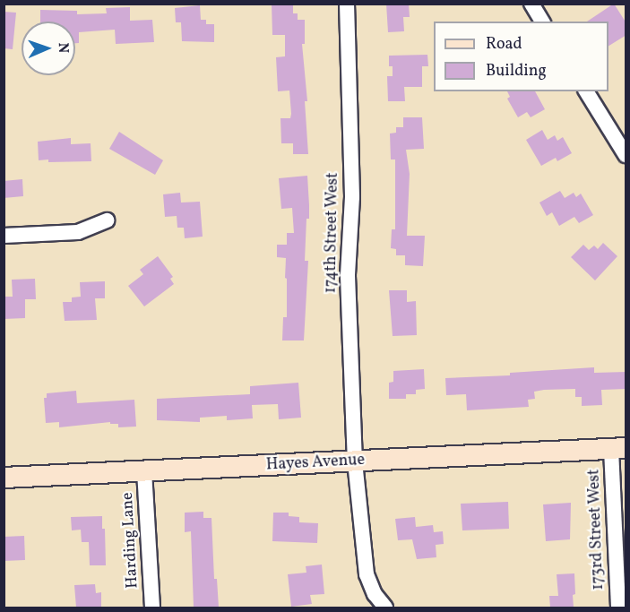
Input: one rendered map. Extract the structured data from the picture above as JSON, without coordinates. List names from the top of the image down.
{
  "streets": {
    "street": [
      "174th Street West",
      "Hayes Avenue",
      "173rd Street West",
      "Harding Lane"
    ]
  },
  "crossings": [
    ["174th Street West", "Hayes Avenue"],
    ["Hayes Avenue", "173rd Street West"],
    ["Hayes Avenue", "Harding Lane"]
  ],
  "legend": ["Road", "Building"],
  "north": "right"
}
